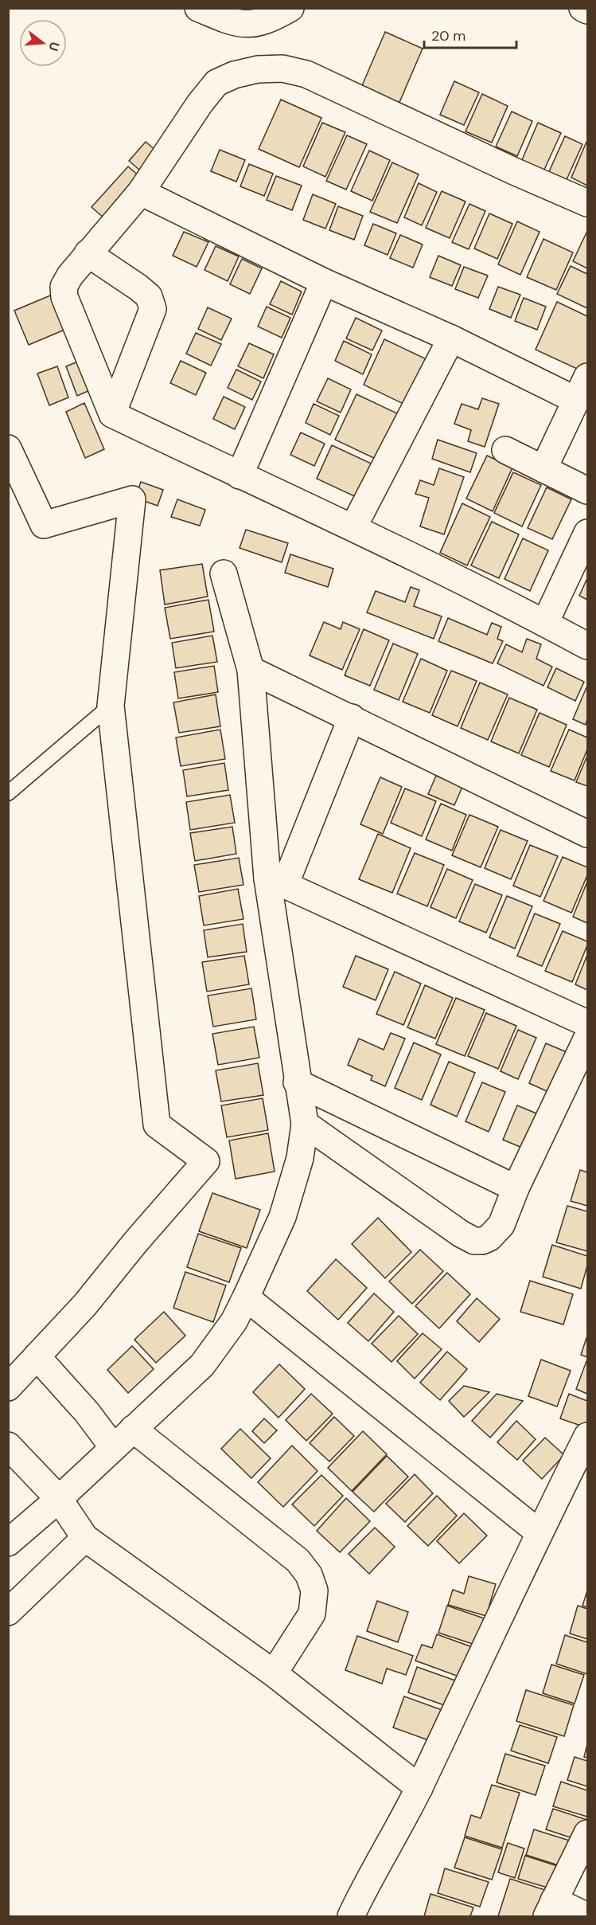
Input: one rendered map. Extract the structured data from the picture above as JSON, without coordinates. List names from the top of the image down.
{
  "scale_bar": "20 m",
  "north": "right"
}
